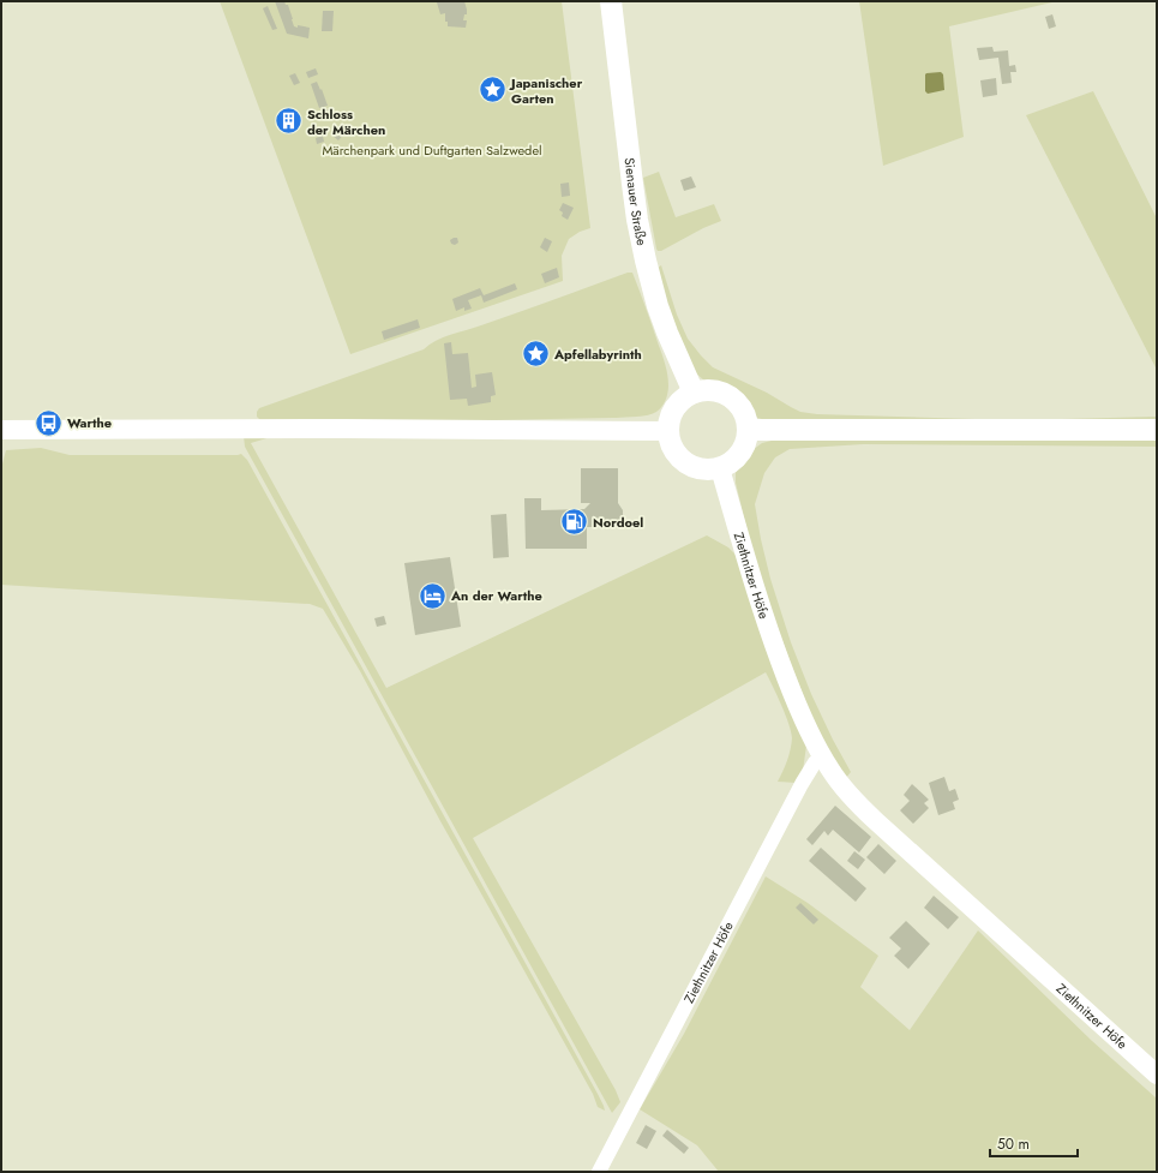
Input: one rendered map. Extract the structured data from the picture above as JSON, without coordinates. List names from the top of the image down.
{
  "streets": {
    "main road": ["Sienauer Straße", "Ziethnitzer Höfe"]
  },
  "crossings": [
    ["Sienauer Straße", "Ziethnitzer Höfe"]
  ],
  "parks": ["Märchenpark und Duftgarten Salzwedel"],
  "places": {
    "place": ["Japanischer Garten", "Apfellabyrinth"],
    "building": ["Schloss der Märchen"],
    "bus stop": ["Warthe"],
    "fuel station": ["Nordoel"],
    "hotel": ["An der Warthe"]
  },
  "scale_bar": "50 m"
}
